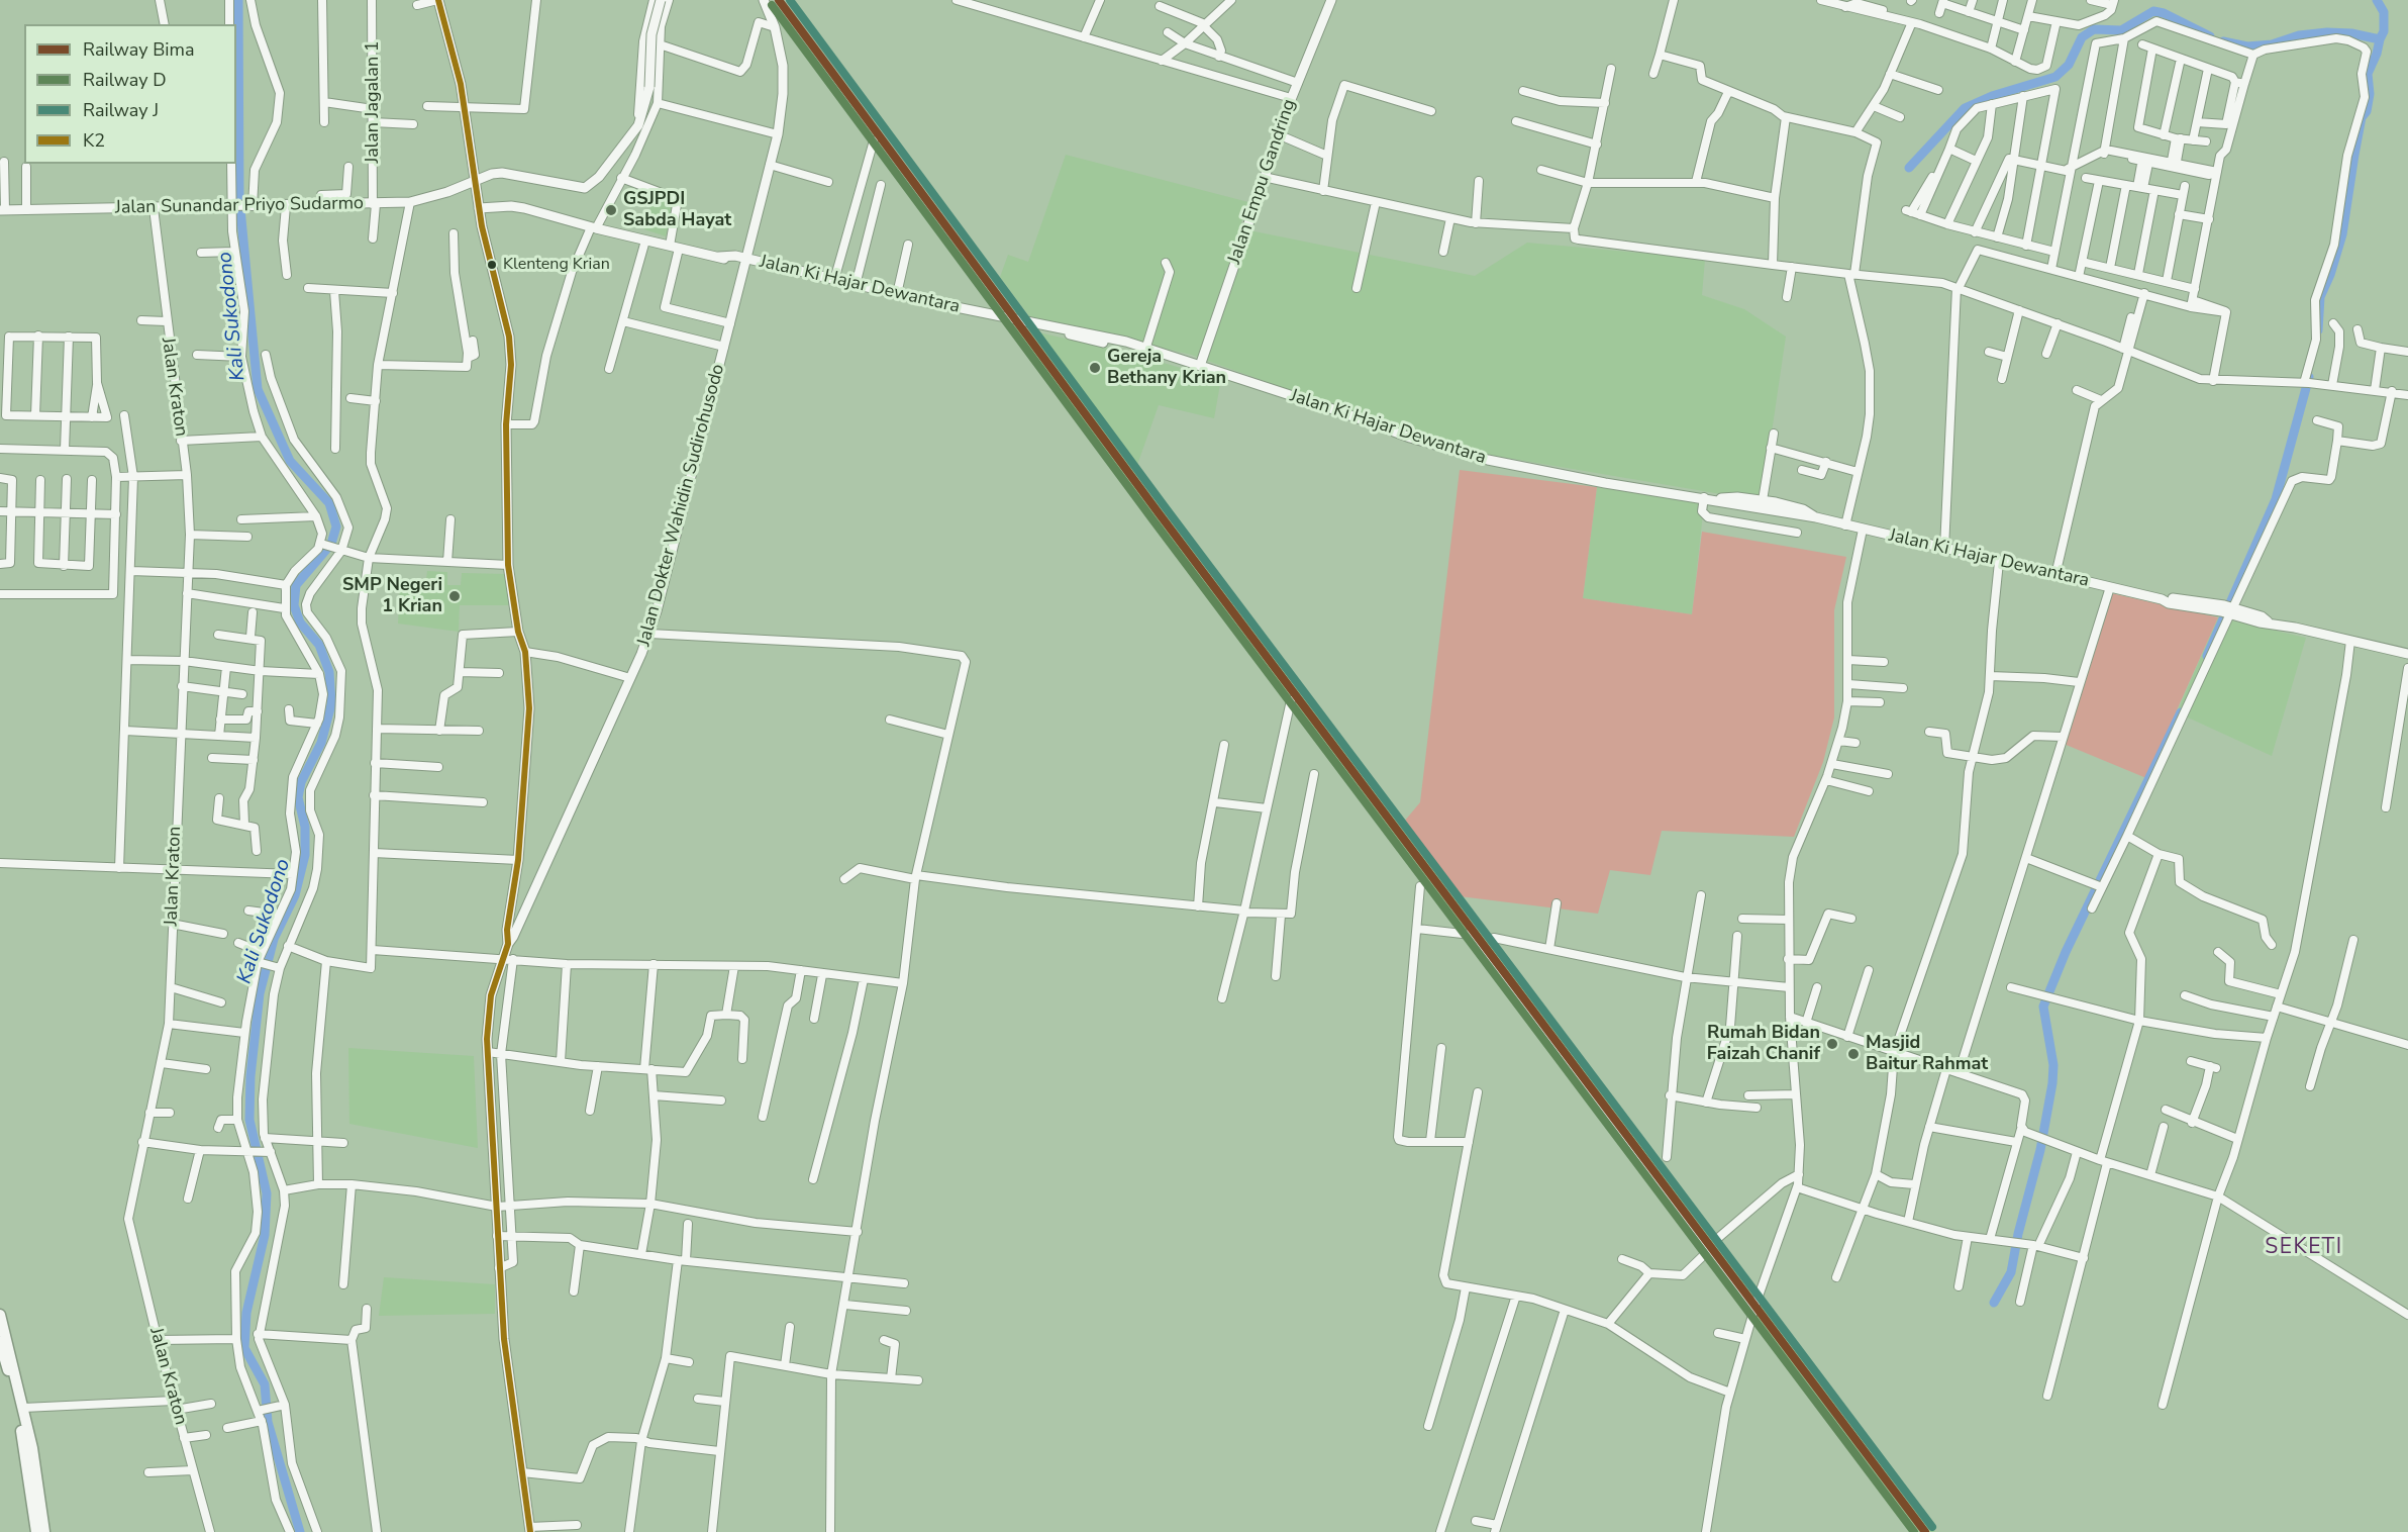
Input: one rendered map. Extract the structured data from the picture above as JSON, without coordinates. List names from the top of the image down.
{
  "streets": {
    "main road": [
      "Jalan Empu Gandring",
      "Jalan Sunandar Priyo Sudarmo",
      "Jalan Ki Hajar Dewantara",
      "Jalan Dokter Wahidin Sudirohusodo"
    ],
    "street": ["Jalan Jagalan 1", "Jalan Kraton"]
  },
  "crossings": [
    ["Jalan Jagalan 1", "Jalan Sunandar Priyo Sudarmo"],
    ["Jalan Empu Gandring", "Jalan Ki Hajar Dewantara"],
    ["Jalan Sunandar Priyo Sudarmo", "Jalan Kraton"],
    ["Jalan Ki Hajar Dewantara", "Jalan Dokter Wahidin Sudirohusodo"]
  ],
  "districts": ["SEKETI"],
  "water": ["Kali Sukodono"],
  "places": [
    "GSJPDI Sabda Hayat",
    "Klenteng Krian",
    "Gereja Bethany Krian",
    "SMP Negeri 1 Krian",
    "Rumah Bidan Faizah Chanif",
    "Masjid Baitur Rahmat"
  ],
  "lines": [
    "rail line Bima",
    "rail line J",
    "transit line K2",
    "rail line D"
  ],
  "legend": [
    "Railway Bima",
    "Railway D",
    "Railway J",
    "K2"
  ]
}
